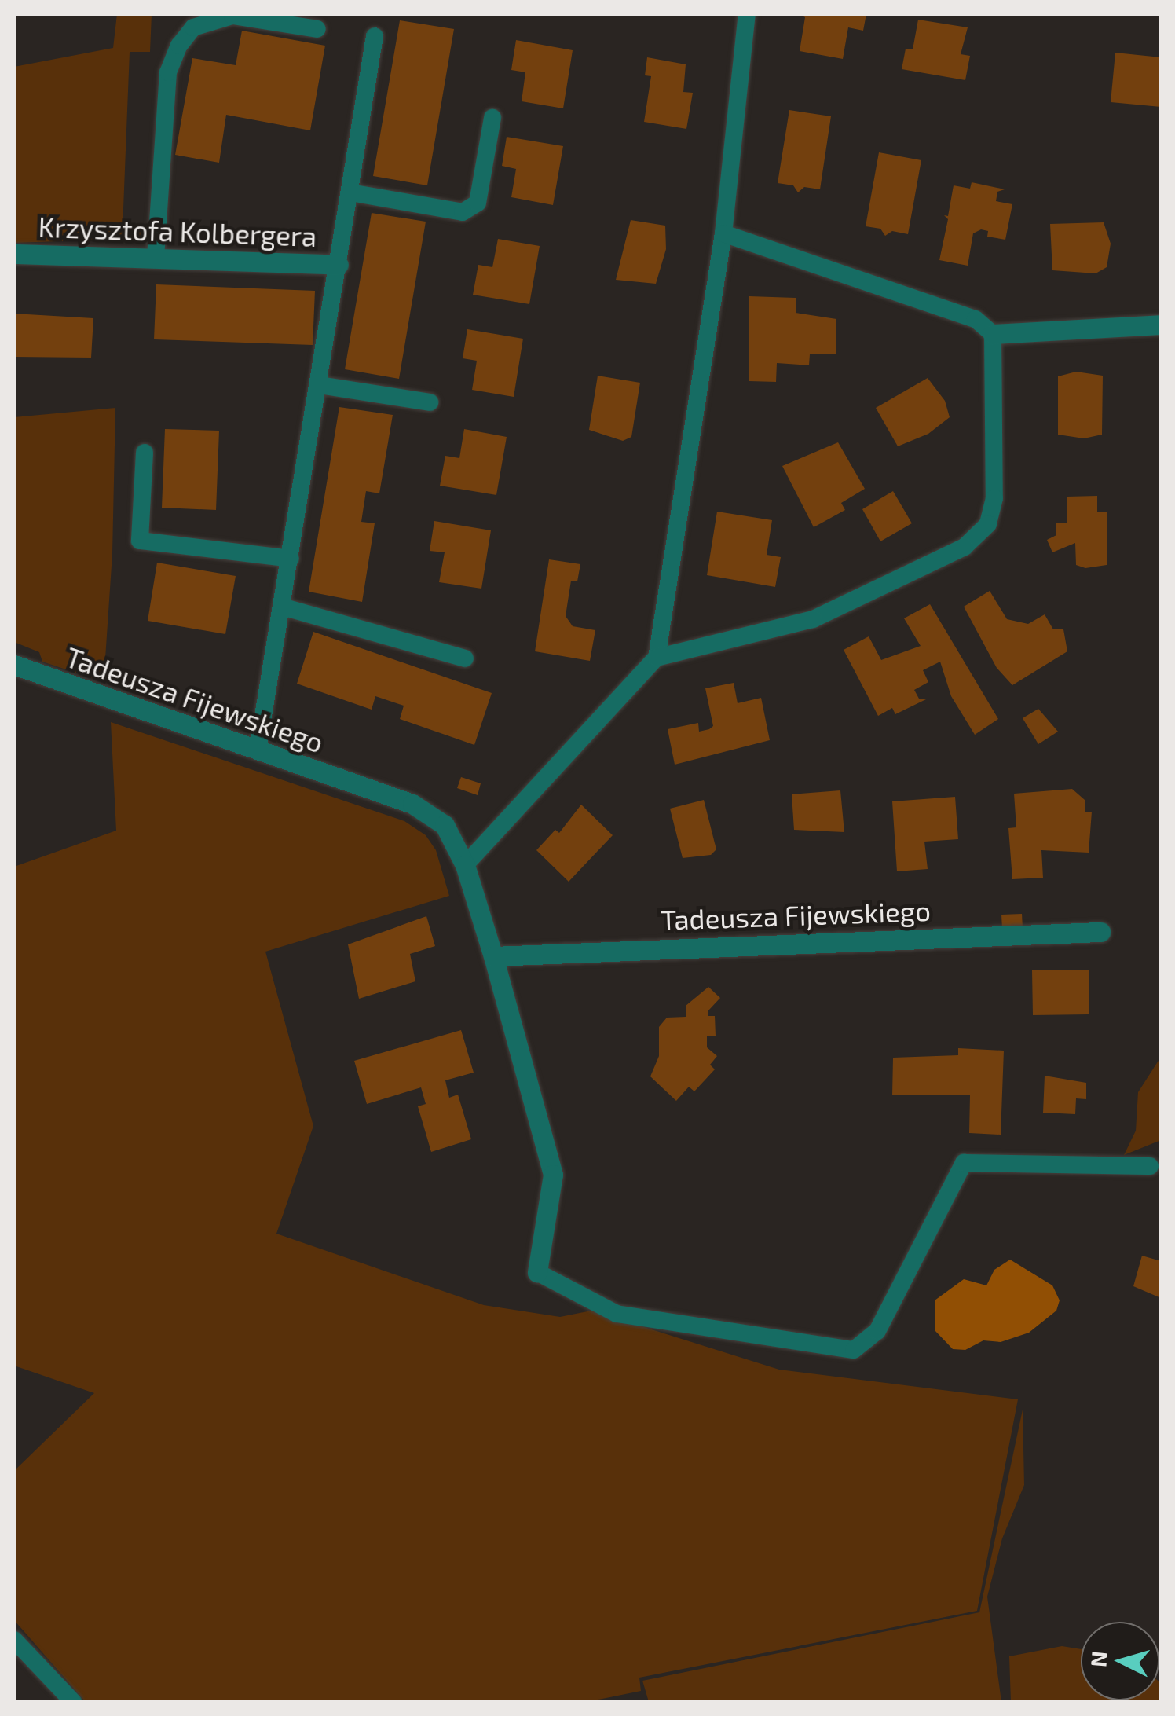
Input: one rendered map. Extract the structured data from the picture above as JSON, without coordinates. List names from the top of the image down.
{
  "streets": {
    "street": ["Krzysztofa Kolbergera", "Tadeusza Fijewskiego"]
  },
  "north": "left"
}
